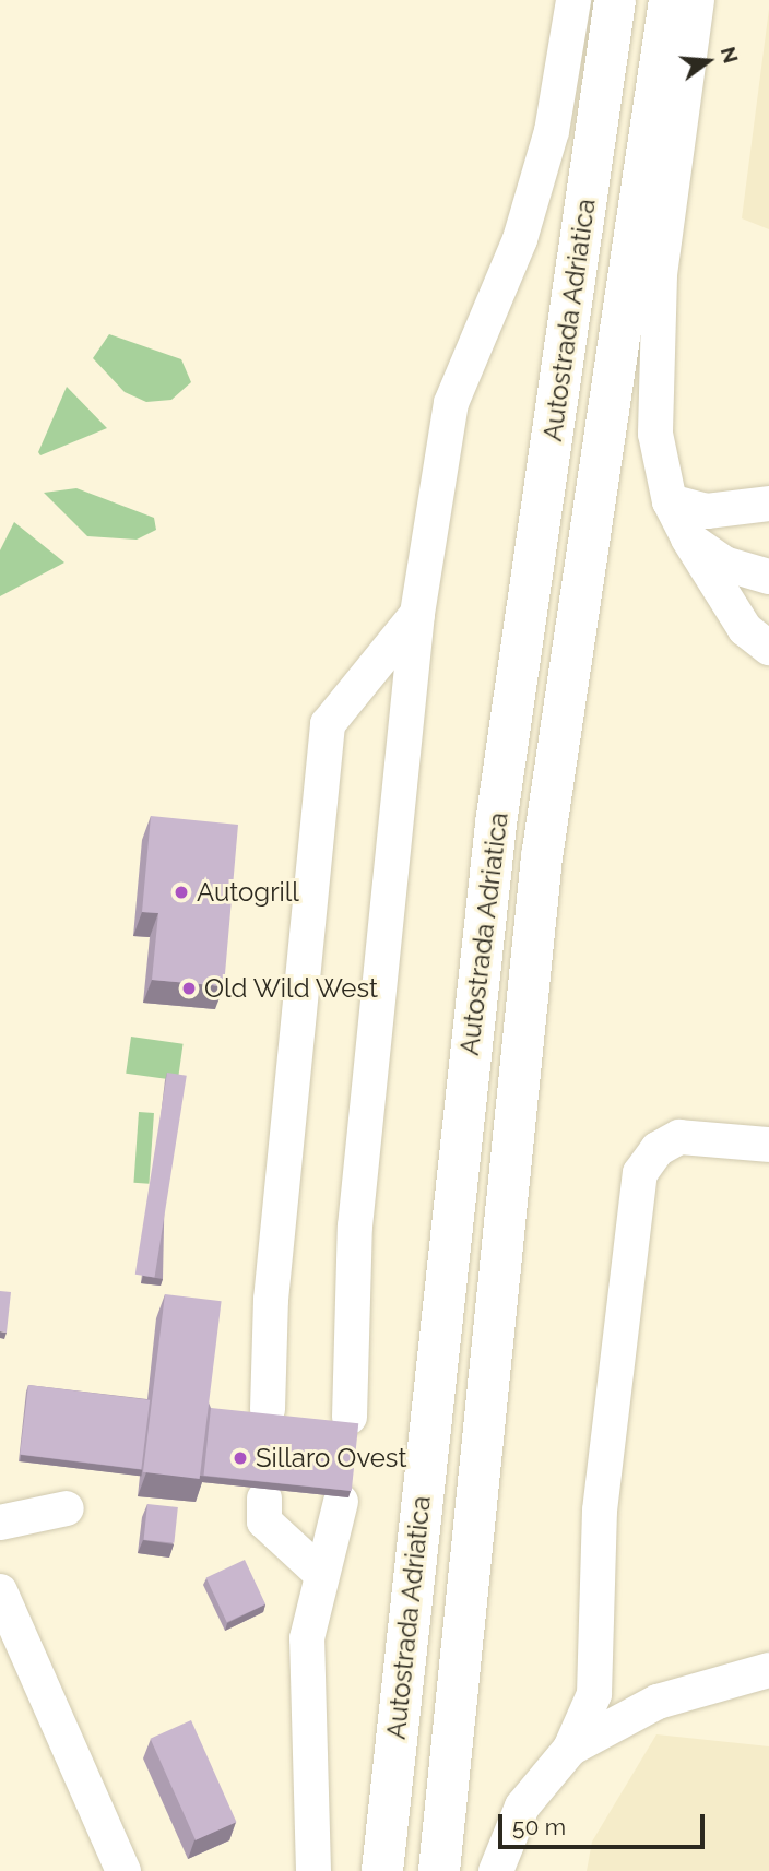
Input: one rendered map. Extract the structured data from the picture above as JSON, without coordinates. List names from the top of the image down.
{
  "streets": {
    "highway": ["Autostrada Adriatica"]
  },
  "places": ["Autogrill", "Old Wild West", "Sillaro Ovest"],
  "scale_bar": "50 m",
  "north": "right"
}
